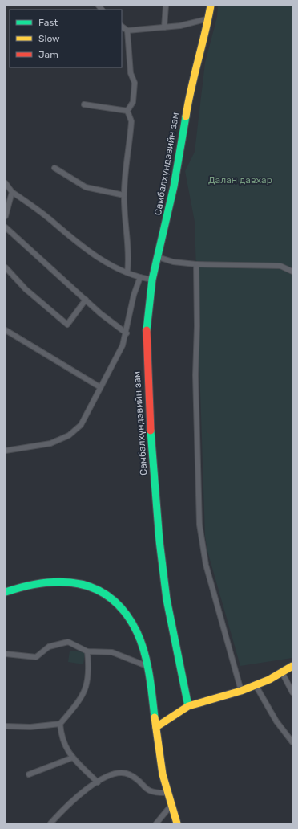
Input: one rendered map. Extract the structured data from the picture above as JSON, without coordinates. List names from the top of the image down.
{
  "streets": {
    "street": ["Самбалхүндэвийн зам"]
  },
  "parks": ["Далан давхар"],
  "legend": ["Fast", "Slow", "Jam"]
}
